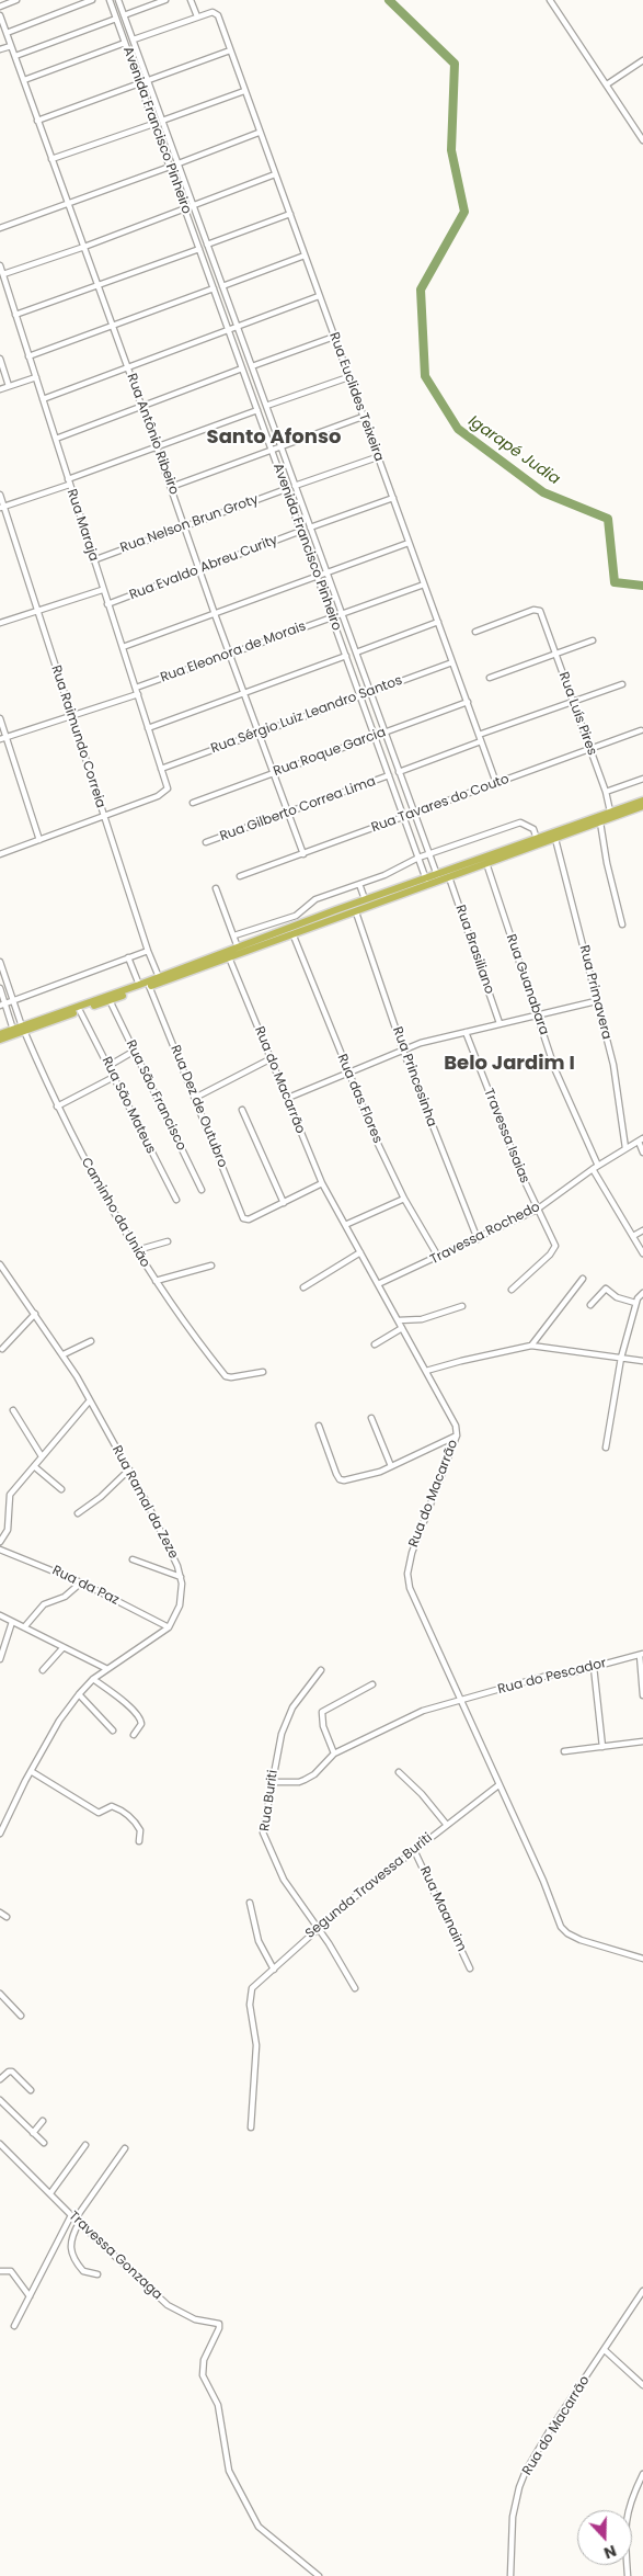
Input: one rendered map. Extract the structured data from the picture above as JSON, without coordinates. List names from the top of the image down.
{
  "streets": {
    "street": [
      "Avenida Francisco Pinheiro",
      "Rua Euclides Teixeira",
      "Rua Antônio Ribeiro",
      "Rua Nelson Brun Groty",
      "Rua Maraja",
      "Rua Evaldo Abreu Curity",
      "Rua Eleonora de Morais",
      "Rua Luís Pires",
      "Rua Sérgio Luiz Leandro Santos",
      "Rua Raimundo Correia",
      "Rua Roque Garcia",
      "Rua Tavares do Couto",
      "Rua Gilberto Correa Lima",
      "Rua Brasiliano",
      "Rua Guanabara",
      "Rua Primavera",
      "Rua Princesinha",
      "Rua do Macarrão",
      "Rua São Francisco",
      "Rua das Flores",
      "Rua São Mateus",
      "Rua Dez de Outubro",
      "Travessa Isaias",
      "Caminho da União",
      "Travessa Rochedo",
      "Rua Ramal da Zeze",
      "Rua da Paz",
      "Rua do Pescador",
      "Rua Buriti",
      "Segunda Travessa Buriti",
      "Rua Maanaim",
      "Travessa Gonzaga"
    ]
  },
  "crossings": [
    ["Avenida Francisco Pinheiro", "Rua Nelson Brun Groty"],
    ["Avenida Francisco Pinheiro", "Rua Evaldo Abreu Curity"],
    ["Avenida Francisco Pinheiro", "Rua Eleonora de Morais"],
    ["Avenida Francisco Pinheiro", "Rua Sérgio Luiz Leandro Santos"],
    ["Avenida Francisco Pinheiro", "Rua Roque Garcia"],
    ["Avenida Francisco Pinheiro", "Rua Tavares do Couto"],
    ["Avenida Francisco Pinheiro", "Rua Gilberto Correa Lima"],
    ["Rua Euclides Teixeira", "Rua Eleonora de Morais"],
    ["Rua Euclides Teixeira", "Rua Sérgio Luiz Leandro Santos"],
    ["Rua Euclides Teixeira", "Rua Roque Garcia"],
    ["Rua Euclides Teixeira", "Rua Tavares do Couto"],
    ["Rua Antônio Ribeiro", "Rua Nelson Brun Groty"],
    ["Rua Antônio Ribeiro", "Rua Evaldo Abreu Curity"],
    ["Rua Antônio Ribeiro", "Rua Eleonora de Morais"],
    ["Rua Antônio Ribeiro", "Rua Sérgio Luiz Leandro Santos"],
    ["Rua Antônio Ribeiro", "Rua Roque Garcia"],
    ["Rua Antônio Ribeiro", "Rua Tavares do Couto"],
    ["Rua Antônio Ribeiro", "Rua Gilberto Correa Lima"],
    ["Rua Nelson Brun Groty", "Rua Maraja"],
    ["Rua Maraja", "Rua Evaldo Abreu Curity"],
    ["Rua Maraja", "Rua Eleonora de Morais"],
    ["Rua Maraja", "Rua Sérgio Luiz Leandro Santos"],
    ["Rua Maraja", "Rua Raimundo Correia"],
    ["Rua Luís Pires", "Rua Tavares do Couto"],
    ["Rua Guanabara", "Travessa Rochedo"],
    ["Rua Primavera", "Travessa Rochedo"],
    ["Rua Princesinha", "Travessa Rochedo"],
    ["Rua do Macarrão", "Travessa Rochedo"],
    ["Rua do Macarrão", "Rua do Pescador"],
    ["Rua do Macarrão", "Segunda Travessa Buriti"],
    ["Rua das Flores", "Travessa Rochedo"],
    ["Travessa Isaias", "Travessa Rochedo"],
    ["Rua Ramal da Zeze", "Rua da Paz"],
    ["Rua do Pescador", "Rua Buriti"],
    ["Rua Buriti", "Segunda Travessa Buriti"],
    ["Segunda Travessa Buriti", "Rua Maanaim"]
  ],
  "districts": ["Santo Afonso", "Belo Jardim I"],
  "water": ["Igarapé Judia"],
  "north": "bottom"
}
